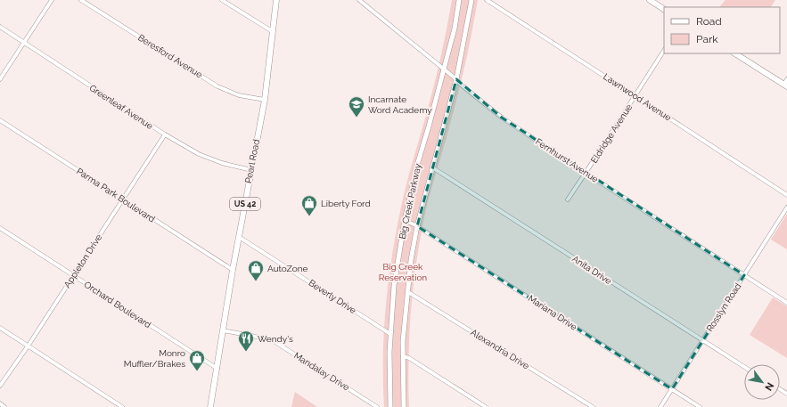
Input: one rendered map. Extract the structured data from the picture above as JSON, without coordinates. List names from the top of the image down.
{
  "streets": {
    "main road": ["Pearl Road", "US 42"],
    "street": [
      "Beresford Avenue",
      "Lawnwood Avenue",
      "Greenleaf Avenue",
      "Eldridge Avenue",
      "Fernhurst Avenue",
      "Parma Park Boulevard",
      "Big Creek Parkway",
      "Appleton Drive",
      "Anita Drive",
      "Beverly Drive",
      "Orchard Boulevard",
      "Rosslyn Road",
      "Mariana Drive",
      "Alexandria Drive",
      "Mandalay Drive"
    ]
  },
  "crossings": [
    ["Beresford Avenue", "Pearl Road"],
    ["Lawnwood Avenue", "Eldridge Avenue"],
    ["Greenleaf Avenue", "Pearl Road"],
    ["Greenleaf Avenue", "Appleton Drive"],
    ["Eldridge Avenue", "Fernhurst Avenue"],
    ["Fernhurst Avenue", "Big Creek Parkway"],
    ["Fernhurst Avenue", "Rosslyn Road"],
    ["Pearl Road", "Parma Park Boulevard"],
    ["Pearl Road", "Beverly Drive"],
    ["Pearl Road", "Orchard Boulevard"],
    ["Pearl Road", "Mandalay Drive"],
    ["Parma Park Boulevard", "Appleton Drive"],
    ["Big Creek Parkway", "Anita Drive"],
    ["Big Creek Parkway", "Beverly Drive"],
    ["Big Creek Parkway", "Mariana Drive"],
    ["Big Creek Parkway", "Alexandria Drive"],
    ["Appleton Drive", "Orchard Boulevard"],
    ["Anita Drive", "Rosslyn Road"],
    ["Rosslyn Road", "Mariana Drive"]
  ],
  "parks": ["Big Creek Reservation"],
  "places": {
    "school or university": ["Incarnate Word Academy"],
    "shop": ["Liberty Ford", "AutoZone", "Monro Muffler/Brakes"],
    "restaurant": ["Wendy's"]
  },
  "legend": ["Road", "Park"],
  "north": "bottom right"
}
